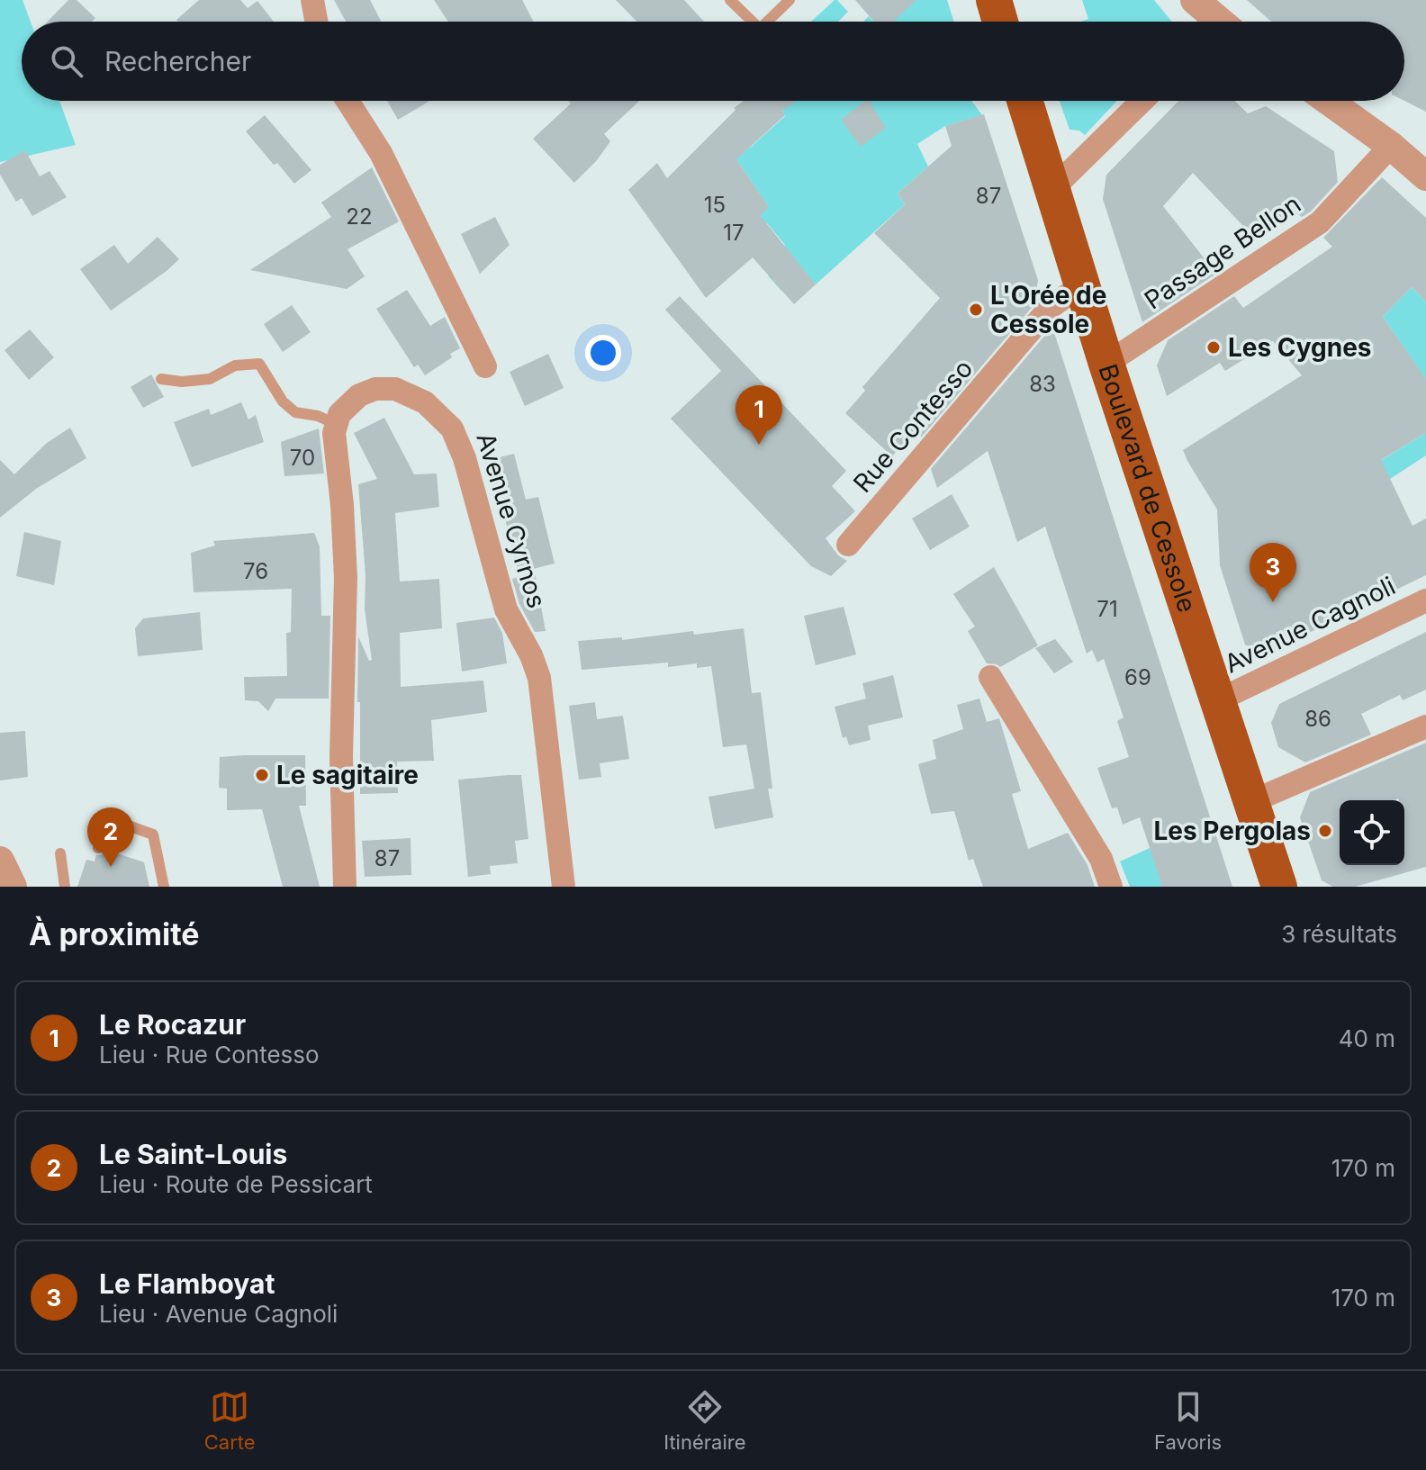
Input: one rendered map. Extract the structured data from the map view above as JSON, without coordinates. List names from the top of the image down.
{
  "streets": {
    "main road": ["Boulevard de Cessole"],
    "street": [
      "Passage Bellon",
      "Rue Contesso",
      "Avenue Cyrnos",
      "Avenue Cagnoli"
    ]
  },
  "crossings": [
    ["Passage Bellon", "Boulevard de Cessole"],
    ["Rue Contesso", "Boulevard de Cessole"],
    ["Boulevard de Cessole", "Avenue Cagnoli"]
  ],
  "places": [
    "L'Orée de Cessole",
    "Les Cygnes",
    "Le sagitaire",
    "Les Pergolas"
  ],
  "house_numbers": [
    "87",
    "15",
    "22",
    "17",
    "83",
    "70",
    "76",
    "71",
    "69",
    "86",
    "87"
  ],
  "page": {
    "search": "Rechercher",
    "pins": ["1", "3", "2"],
    "heading": ["À proximité", "3 résultats"],
    "list": [
      {
        "mark": "1",
        "name": "Le Rocazur",
        "note": "Lieu · Rue Contesso",
        "value": "40 m"
      },
      {
        "mark": "2",
        "name": "Le Saint-Louis",
        "note": "Lieu · Route de Pessicart",
        "value": "170 m"
      },
      {
        "mark": "3",
        "name": "Le Flamboyat",
        "note": "Lieu · Avenue Cagnoli",
        "value": "170 m"
      }
    ],
    "nav": ["Carte", "Itinéraire", "Favoris"]
  }
}
